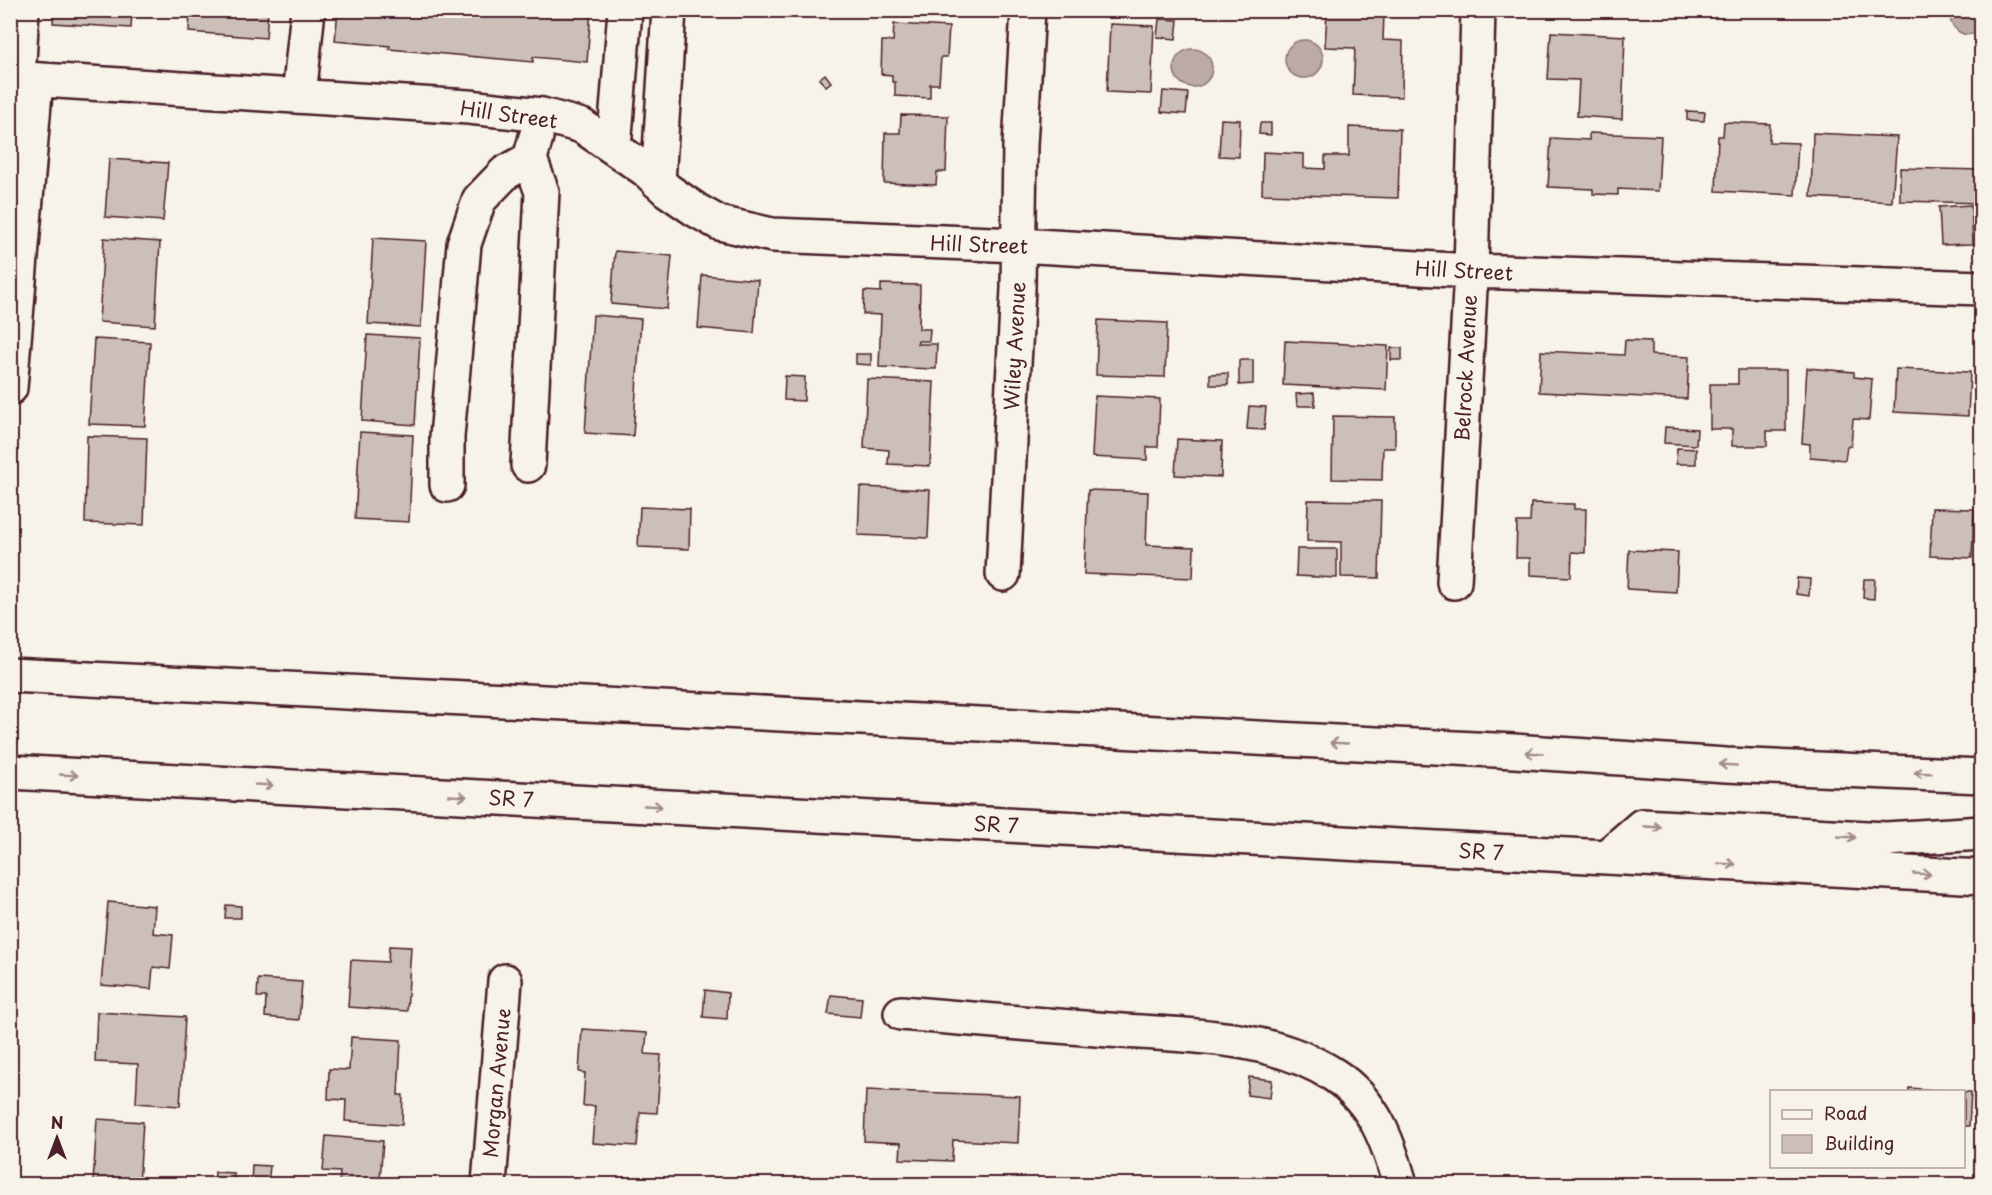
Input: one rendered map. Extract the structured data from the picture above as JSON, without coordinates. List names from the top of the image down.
{
  "streets": {
    "main road": [
      "Hill Street",
      "Wiley Avenue",
      "Belrock Avenue",
      "SR 7",
      "Morgan Avenue"
    ]
  },
  "crossings": [
    ["Hill Street", "Wiley Avenue"],
    ["Hill Street", "Belrock Avenue"]
  ],
  "legend": ["Road", "Building"],
  "north": "top"
}
